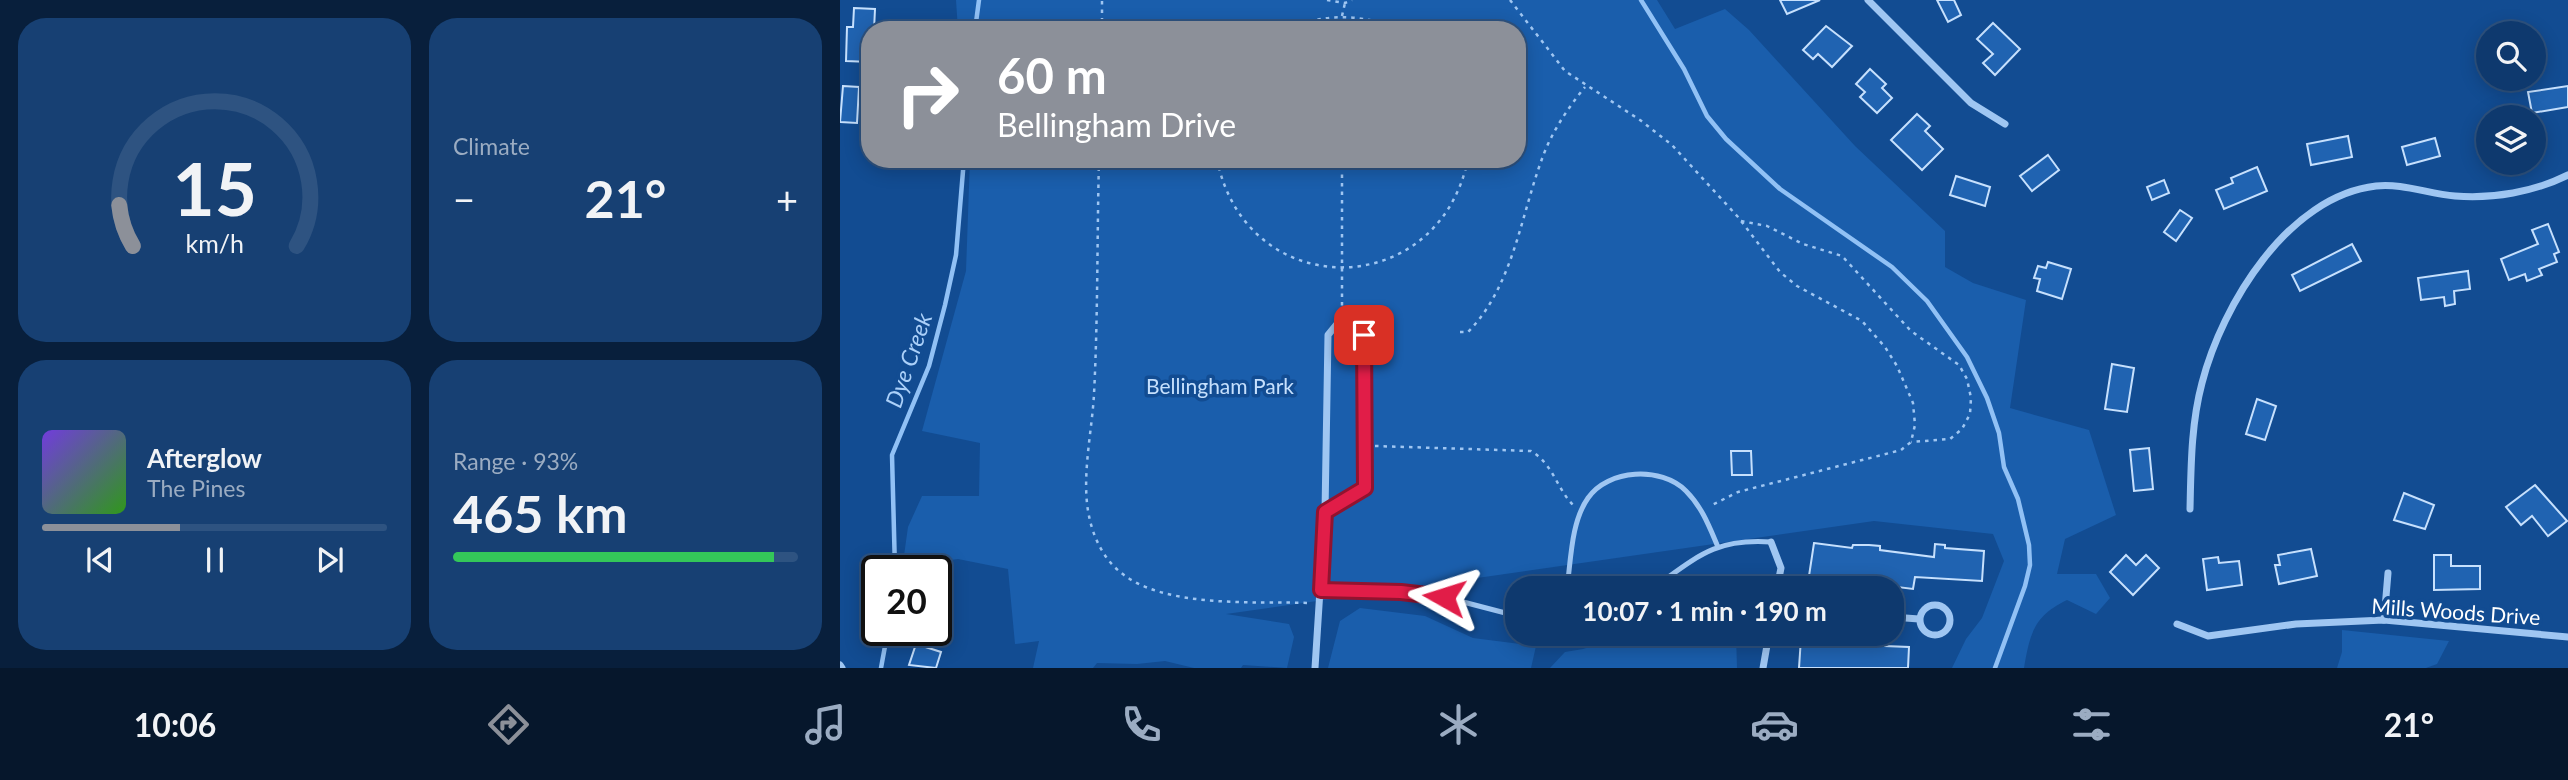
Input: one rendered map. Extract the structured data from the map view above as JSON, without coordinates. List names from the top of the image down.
{
  "streets": {
    "street": ["Mills Woods Drive"]
  },
  "water": ["Dye Creek"],
  "parks": ["Bellingham Park"],
  "page": {
    "tile": [
      "Climate",
      ["Range · 93%", "465 km"]
    ],
    "turn": ["60 m", "Bellingham Drive"],
    "heat": ["−", "21°", "+"],
    "song": ["Afterglow", "The Pines"],
    "limit": "20",
    "trip": "10:07 · 1 min · 190 m",
    "tabs": ["10:06", "21°"],
    "gauge": ["15", "km/h"]
  }
}
